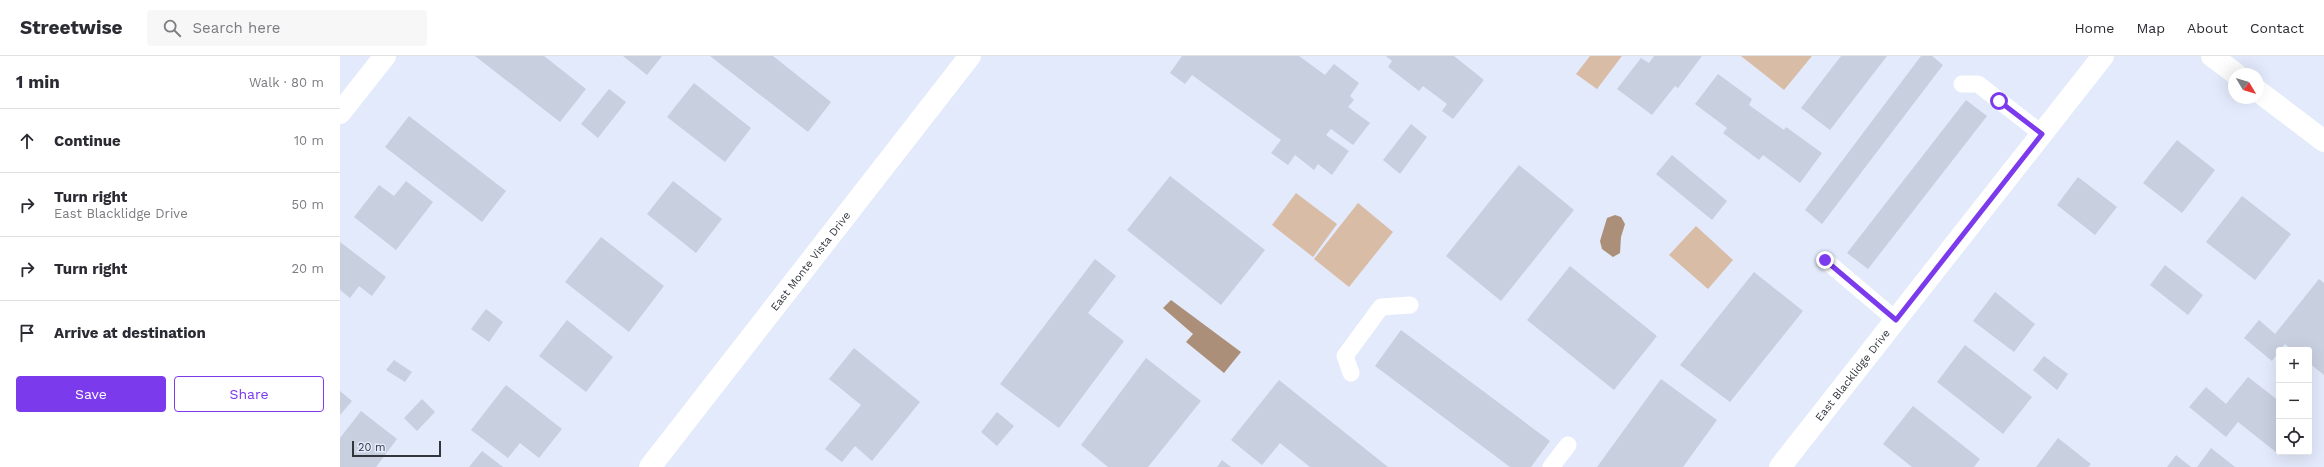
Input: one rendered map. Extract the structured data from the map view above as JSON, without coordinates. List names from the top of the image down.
{
  "streets": {
    "street": ["East Monte Vista Drive", "East Blacklidge Drive"]
  },
  "scale_bar": "20 m",
  "north": "bottom right",
  "page": {
    "header": "Streetwise",
    "search": "Search here",
    "nav": [
      "Home",
      "Map",
      "About",
      "Contact"
    ],
    "heading": ["1 min", "Walk · 80 m"],
    "list": [
      ["Continue", "10 m"],
      ["Turn right", "East Blacklidge Drive", "50 m"],
      ["Turn right", "20 m"],
      "Arrive at destination"
    ],
    "map_buttons": ["+", "−"],
    "buttons": ["Save", "Share"],
    "scale": "20 m"
  }
}
